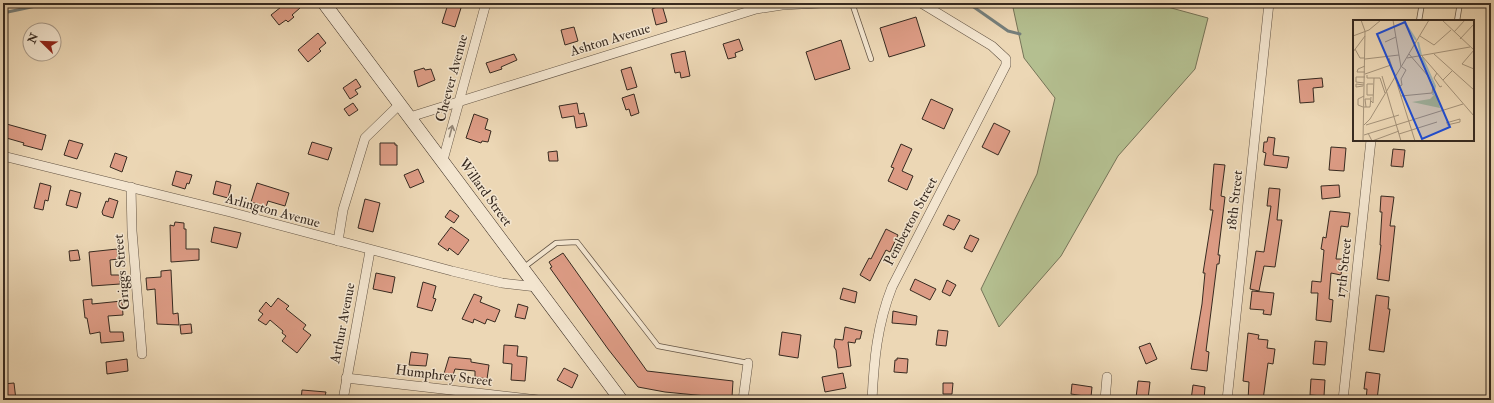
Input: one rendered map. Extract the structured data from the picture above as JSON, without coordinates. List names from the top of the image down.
{
  "streets": {
    "main road": ["Willard Street"],
    "street": [
      "Ashton Avenue",
      "Cheever Avenue",
      "18th Street",
      "Arlington Avenue",
      "Pemberton Street",
      "17th Street",
      "Griggs Street",
      "Arthur Avenue",
      "Humphrey Street"
    ]
  },
  "crossings": [
    ["Ashton Avenue", "Cheever Avenue"],
    ["Ashton Avenue", "Willard Street"],
    ["Cheever Avenue", "Willard Street"],
    ["Willard Street", "Arlington Avenue"],
    ["Arlington Avenue", "Griggs Street"],
    ["Arlington Avenue", "Arthur Avenue"],
    ["Arthur Avenue", "Humphrey Street"]
  ],
  "north": "top left"
}
